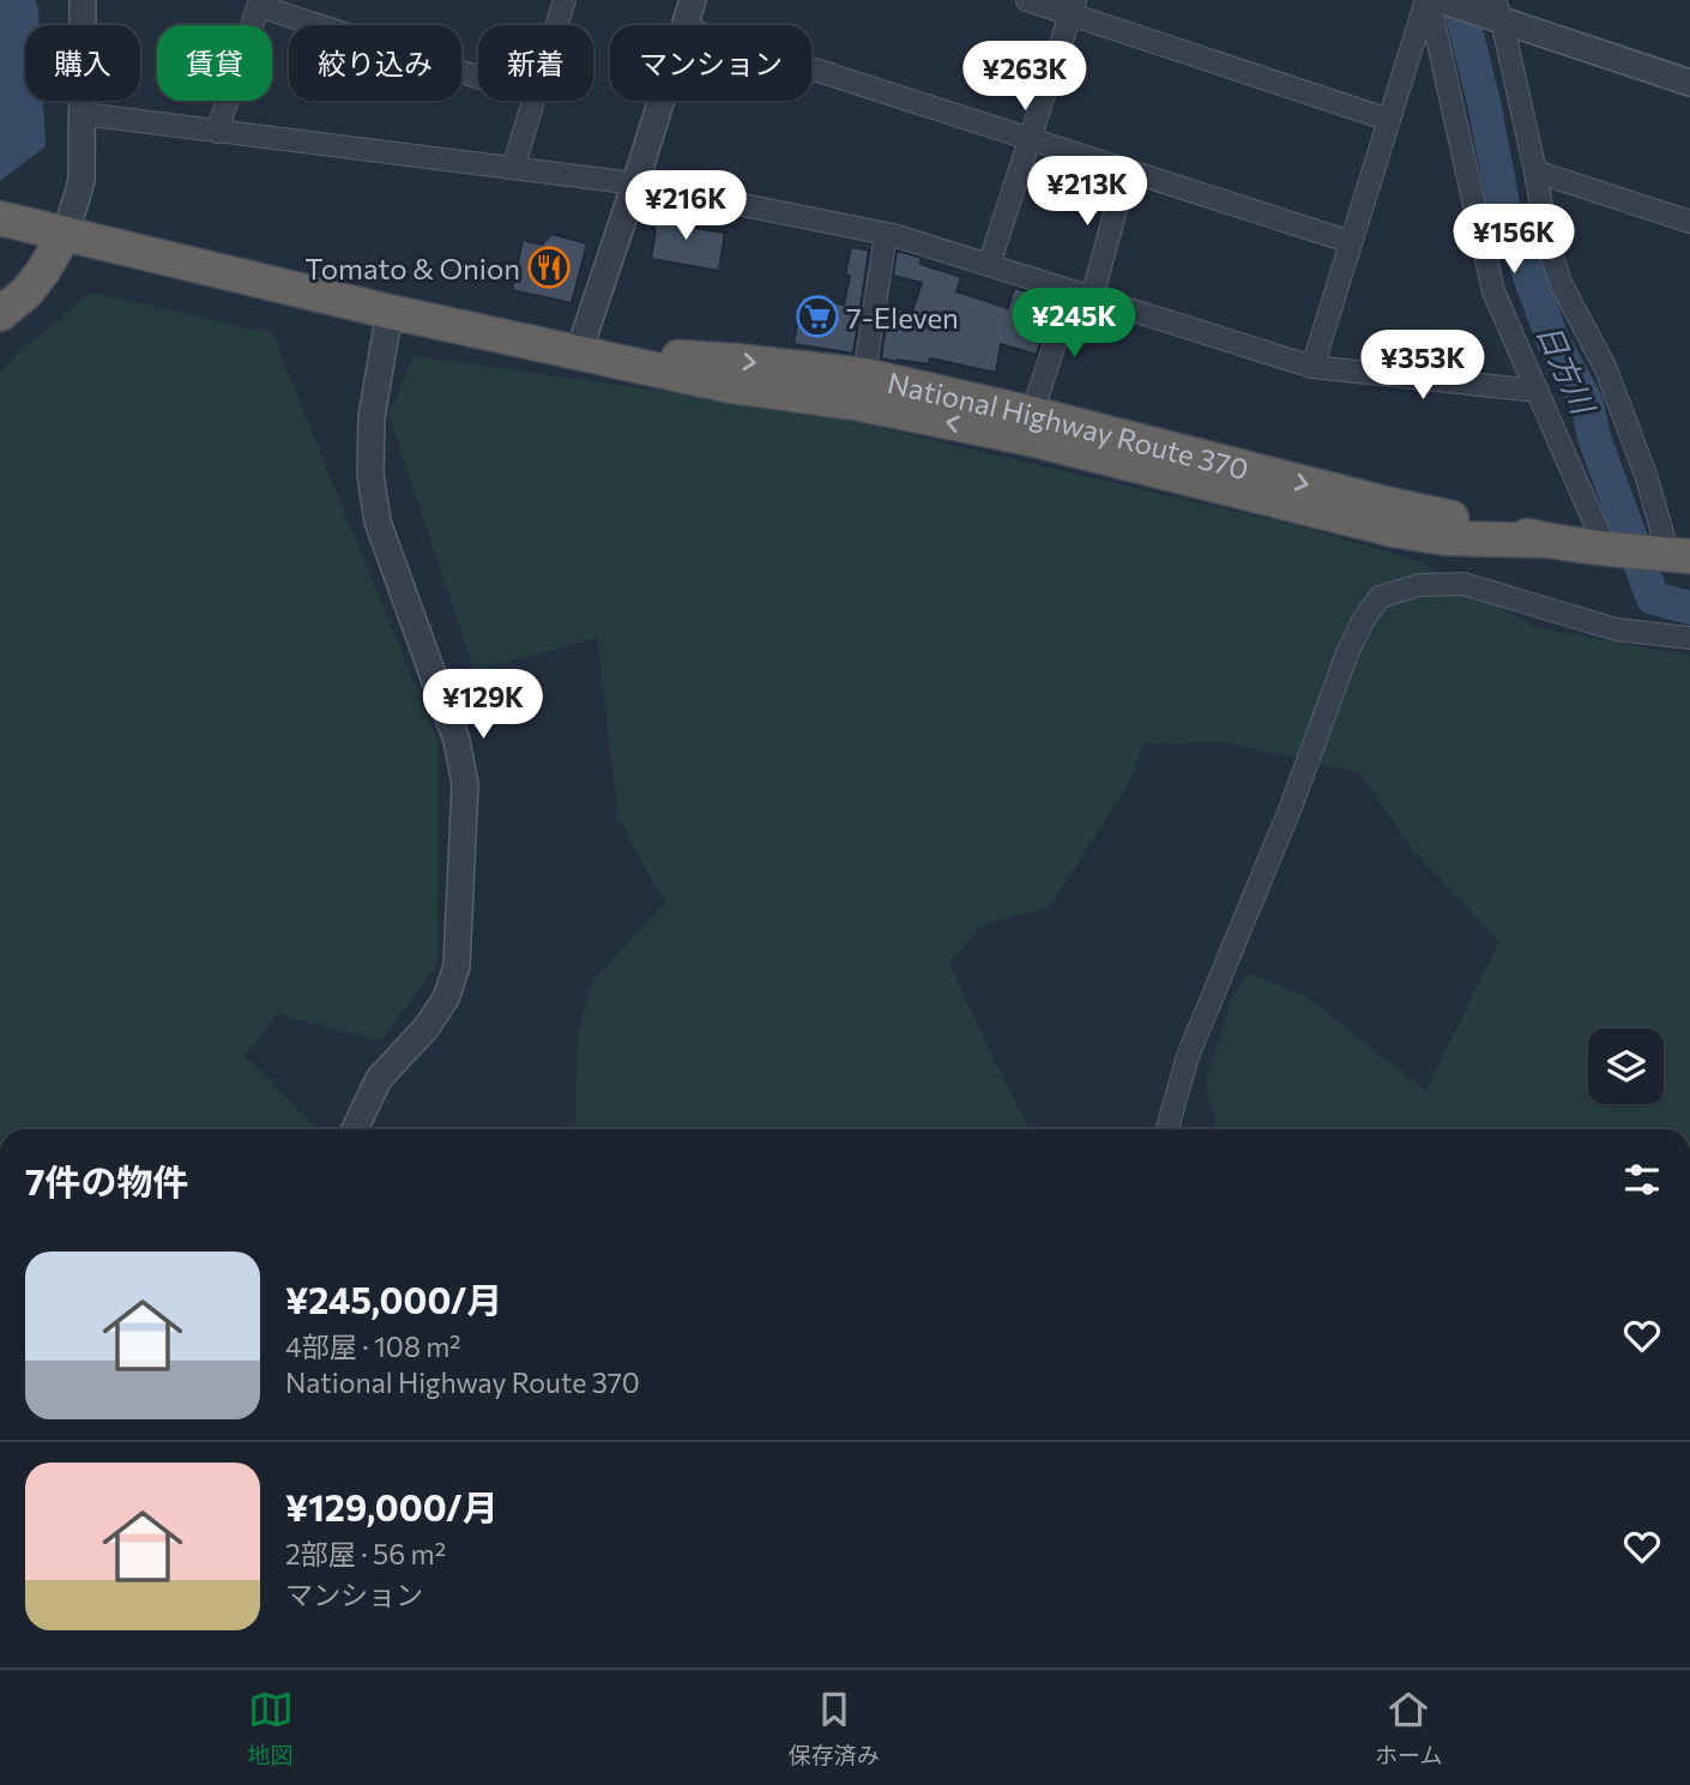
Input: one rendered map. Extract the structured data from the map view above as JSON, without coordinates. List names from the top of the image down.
{
  "streets": {
    "highway": ["National Highway Route 370"]
  },
  "water": ["日方川"],
  "places": {
    "restaurant": ["Tomato & Onion"],
    "supermarket": ["7-Eleven"]
  },
  "page": {
    "chip": [
      "購入",
      "賃貸",
      "絞り込み",
      "新着",
      "マンション"
    ],
    "price": [
      "¥263K",
      "¥213K",
      "¥216K",
      "¥156K",
      "¥245K",
      "¥353K",
      "¥129K"
    ],
    "heading": "7件の物件",
    "list": [
      {
        "name": "¥245,000/月",
        "note": "4部屋 · 108 m² · National Highway Route 370"
      },
      {
        "name": "¥129,000/月",
        "note": "2部屋 · 56 m² · マンション"
      }
    ],
    "tabs": ["地図", "保存済み", "ホーム"]
  }
}
